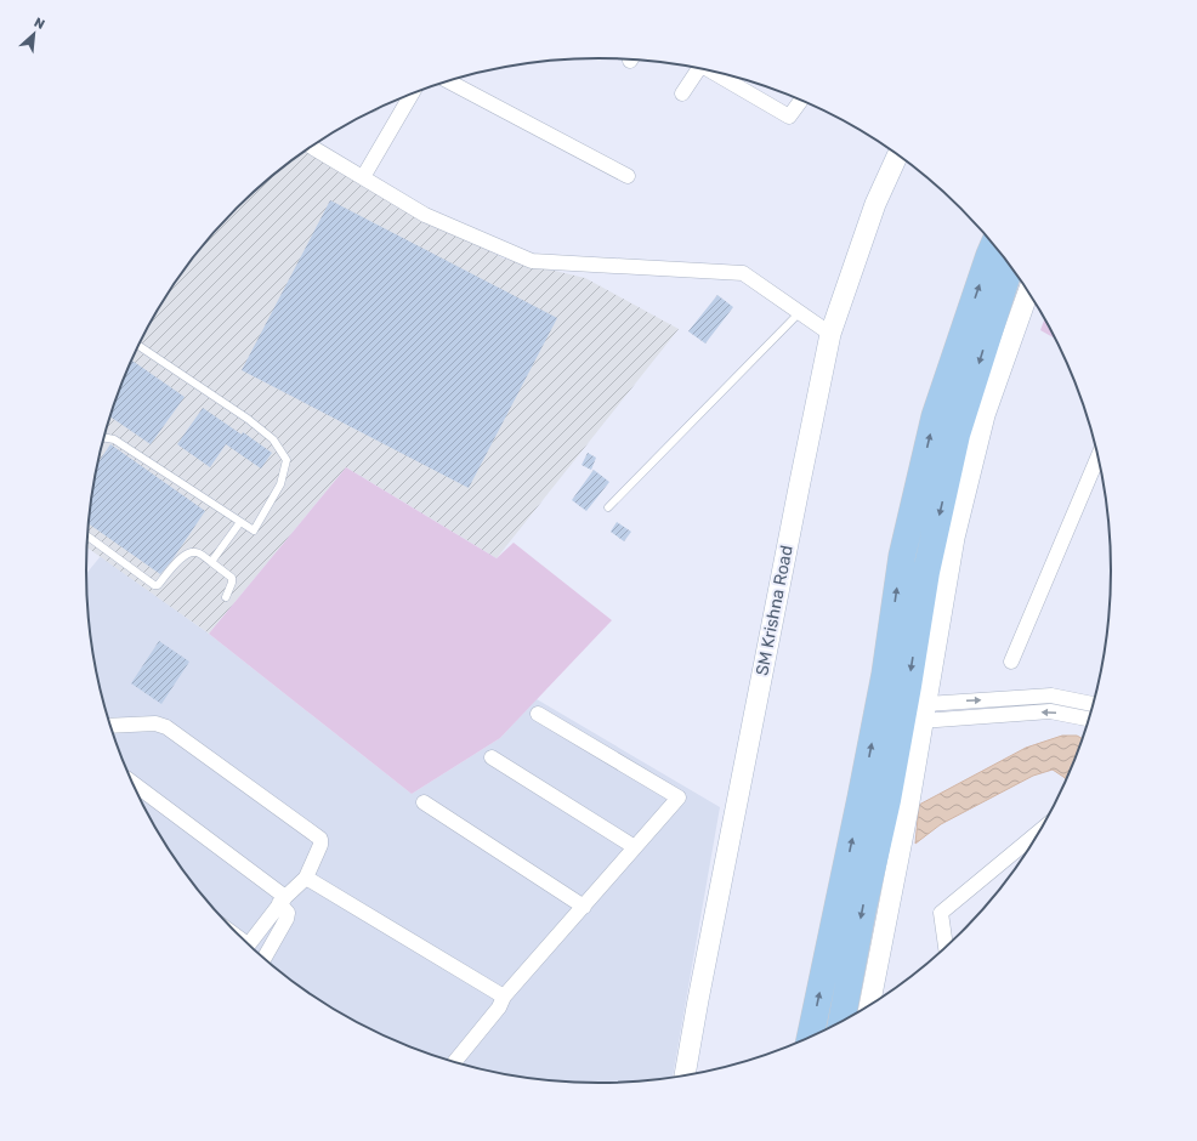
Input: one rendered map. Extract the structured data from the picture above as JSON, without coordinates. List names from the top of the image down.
{
  "streets": {
    "street": ["SM Krishna Road"]
  },
  "north": "top right"
}
